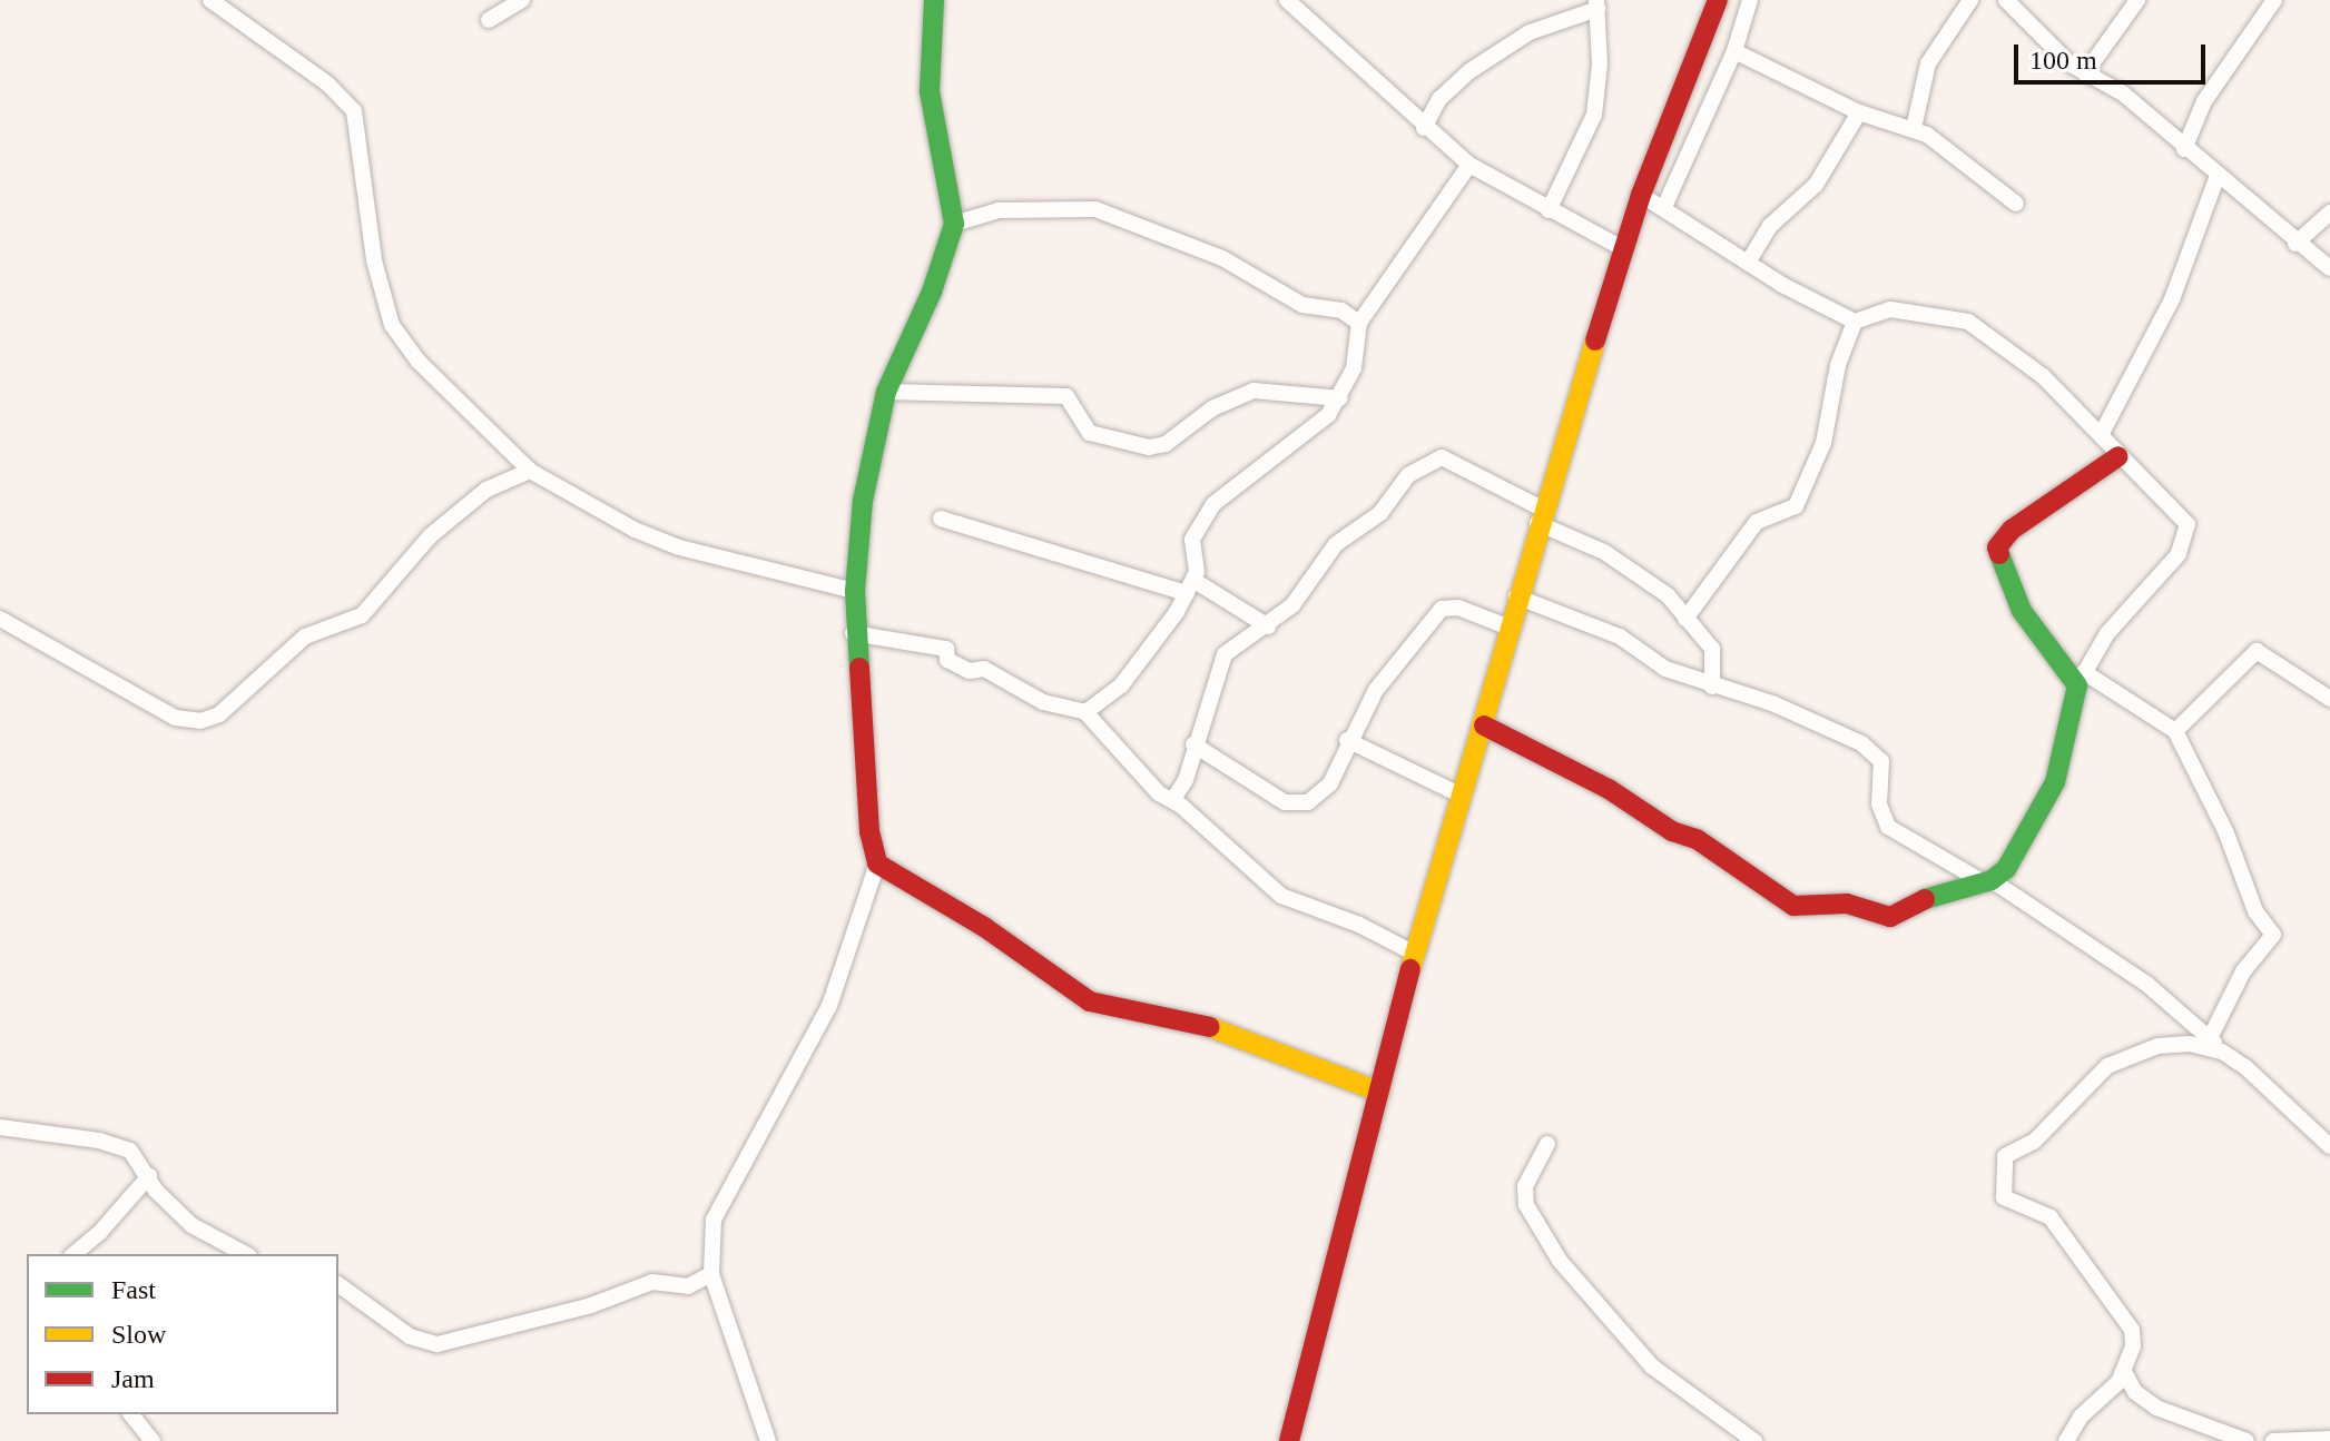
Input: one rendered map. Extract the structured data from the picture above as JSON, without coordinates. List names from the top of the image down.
{
  "legend": ["Fast", "Slow", "Jam"],
  "scale_bar": "100 m"
}
